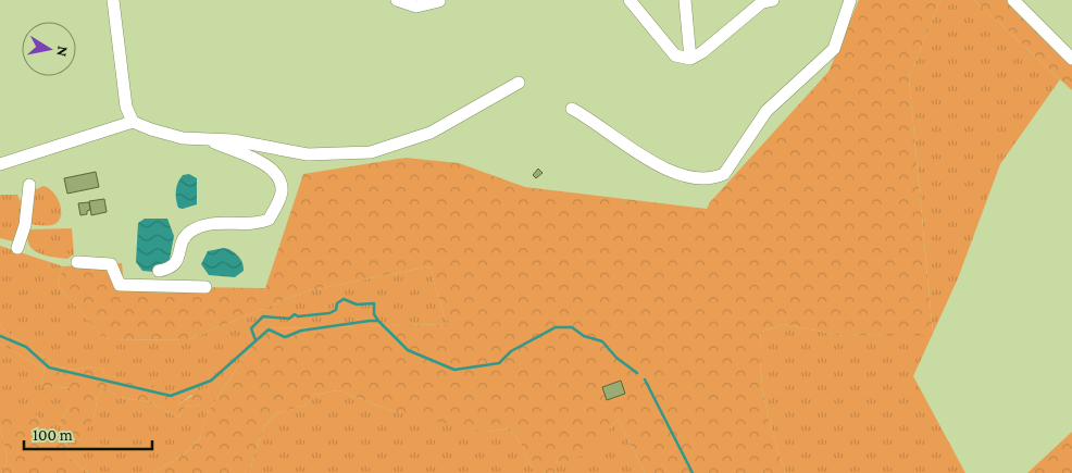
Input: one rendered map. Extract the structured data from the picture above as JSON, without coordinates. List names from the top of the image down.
{
  "scale_bar": "100 m",
  "north": "right"
}
